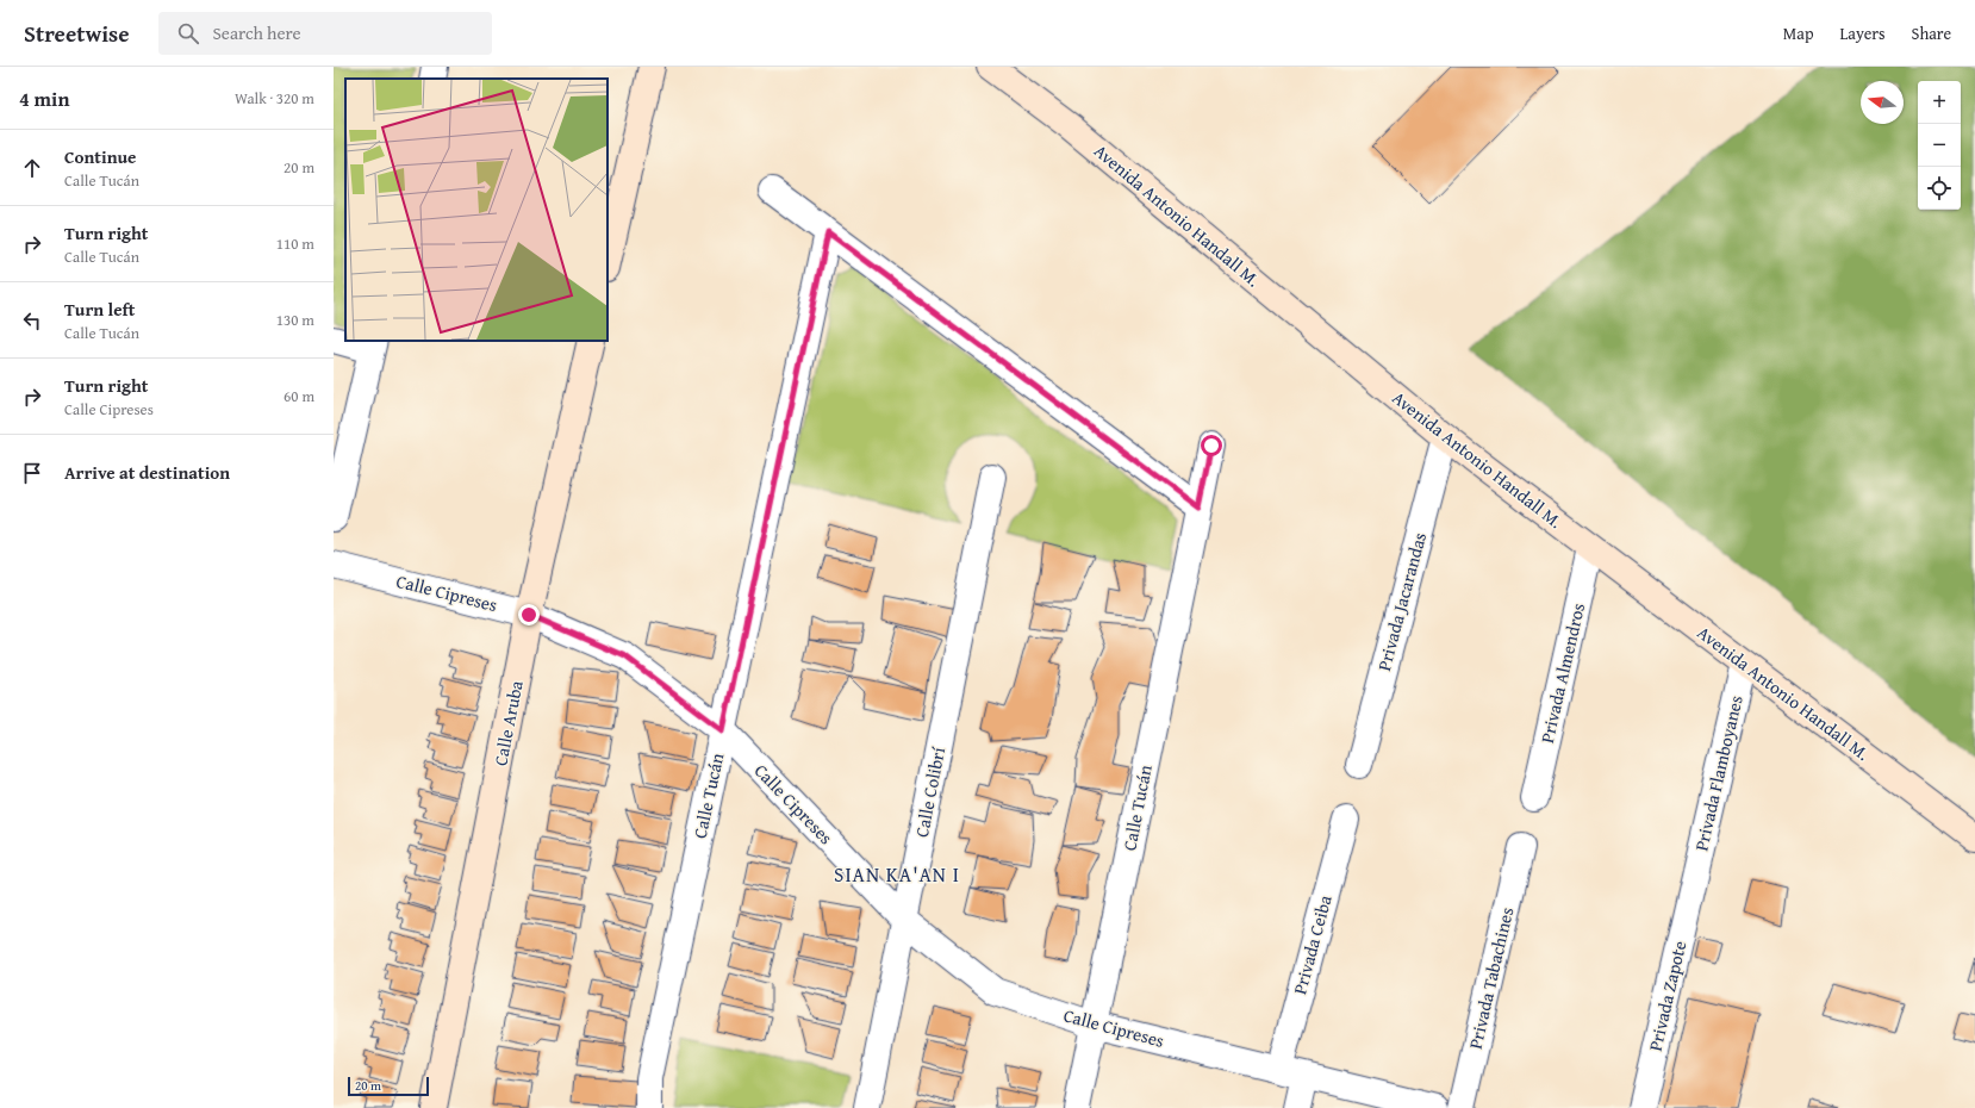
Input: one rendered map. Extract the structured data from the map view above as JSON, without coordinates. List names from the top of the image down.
{
  "streets": {
    "street": [
      "Avenida Antonio Handall M.",
      "Calle Cipreses",
      "Privada Jacarandas",
      "Privada Almendros",
      "Calle Aruba",
      "Privada Flamboyanes",
      "Calle Colibrí",
      "Calle Tucán",
      "Privada Ceiba",
      "Privada Tabachines",
      "Privada Zapote"
    ]
  },
  "crossings": [
    ["Avenida Antonio Handall M.", "Privada Jacarandas"],
    ["Avenida Antonio Handall M.", "Privada Almendros"],
    ["Avenida Antonio Handall M.", "Privada Flamboyanes"],
    ["Calle Cipreses", "Calle Aruba"],
    ["Calle Cipreses", "Calle Colibrí"],
    ["Calle Cipreses", "Calle Tucán"],
    ["Calle Cipreses", "Privada Ceiba"],
    ["Privada Flamboyanes", "Privada Zapote"]
  ],
  "districts": ["SIAN KA'AN I"],
  "scale_bar": "20 m",
  "north": "left",
  "page": {
    "header": "Streetwise",
    "search": "Search here",
    "nav": ["Map", "Layers", "Share"],
    "heading": ["4 min", "Walk · 320 m"],
    "map_buttons": ["+", "−"],
    "list": [
      ["Continue", "Calle Tucán", "20 m"],
      ["Turn right", "Calle Tucán", "110 m"],
      ["Turn left", "Calle Tucán", "130 m"],
      ["Turn right", "Calle Cipreses", "60 m"],
      "Arrive at destination"
    ],
    "scale": "20 m"
  }
}
